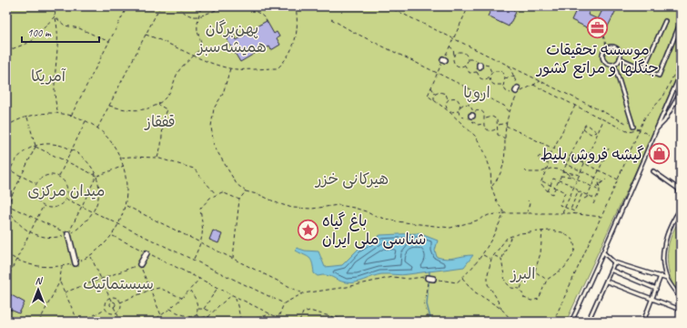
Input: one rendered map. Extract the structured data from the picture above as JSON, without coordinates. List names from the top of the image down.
{
  "parks": [
    "پهن‌برگان همیشه‌سبز",
    "آمریکا",
    "اروپا",
    "قفقاز",
    "هیرکانی خزر",
    "میدان مرکزی",
    "البرز",
    "سیستماتیک"
  ],
  "places": {
    "office": ["موسسه تحقیقات جنگلها و مراتع کشور"],
    "shop": ["گیشه فروش بلیط"],
    "place": ["باغ گیاه‌ شناسی ملی ایران"]
  },
  "scale_bar": "100 m",
  "north": "top"
}
